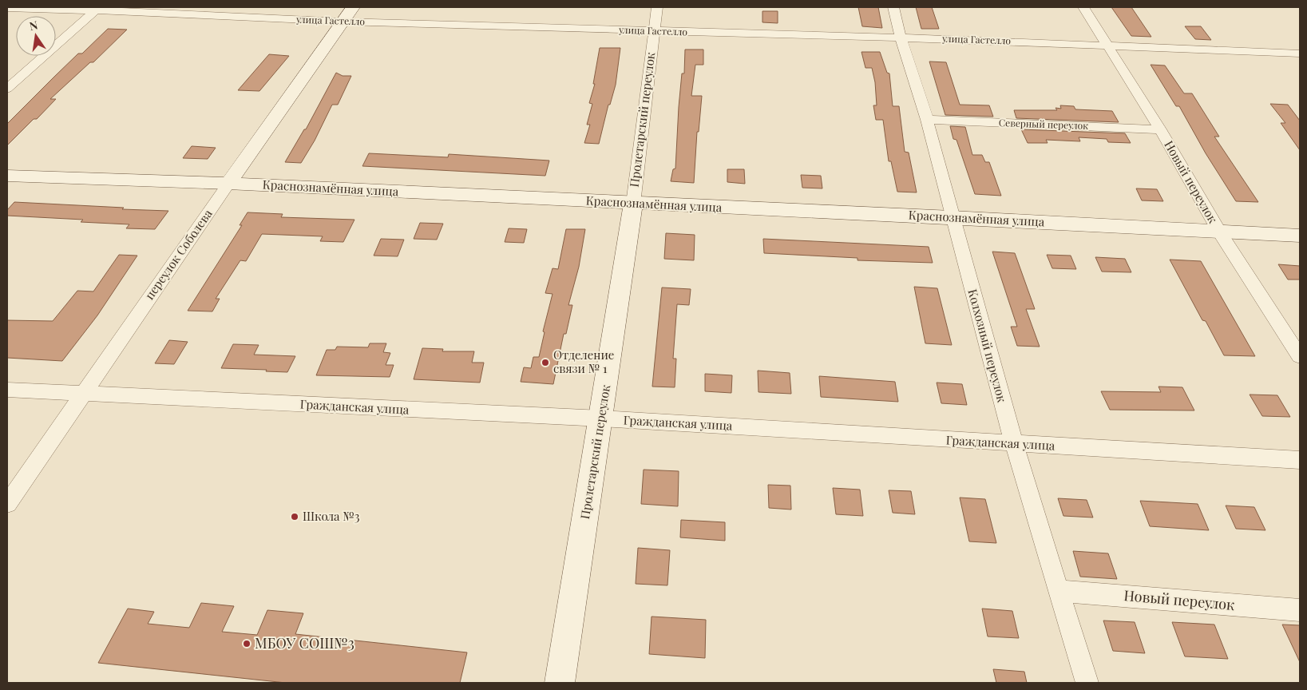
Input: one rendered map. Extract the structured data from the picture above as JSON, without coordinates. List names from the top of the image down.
{
  "streets": {
    "main road": ["Пролетарский переулок", "Краснознамённая улица", "переулок Соболева"],
    "street": [
      "улица Гастелло",
      "Северный переулок",
      "Новый переулок",
      "Колхозный переулок",
      "Гражданская улица"
    ]
  },
  "crossings": [
    ["улица Гастелло", "Пролетарский переулок"],
    ["улица Гастелло", "Новый переулок"],
    ["улица Гастелло", "переулок Соболева"],
    ["улица Гастелло", "Колхозный переулок"],
    ["Пролетарский переулок", "Краснознамённая улица"],
    ["Пролетарский переулок", "Гражданская улица"],
    ["Северный переулок", "Новый переулок"],
    ["Северный переулок", "Колхозный переулок"],
    ["Новый переулок", "Краснознамённая улица"],
    ["Новый переулок", "Колхозный переулок"],
    ["Краснознамённая улица", "переулок Соболева"],
    ["Краснознамённая улица", "Колхозный переулок"],
    ["переулок Соболева", "Гражданская улица"],
    ["Колхозный переулок", "Гражданская улица"]
  ],
  "places": ["Отделение связи № 1", "Школа №3", "МБОУ СОШ№3"],
  "north": "top"
}
